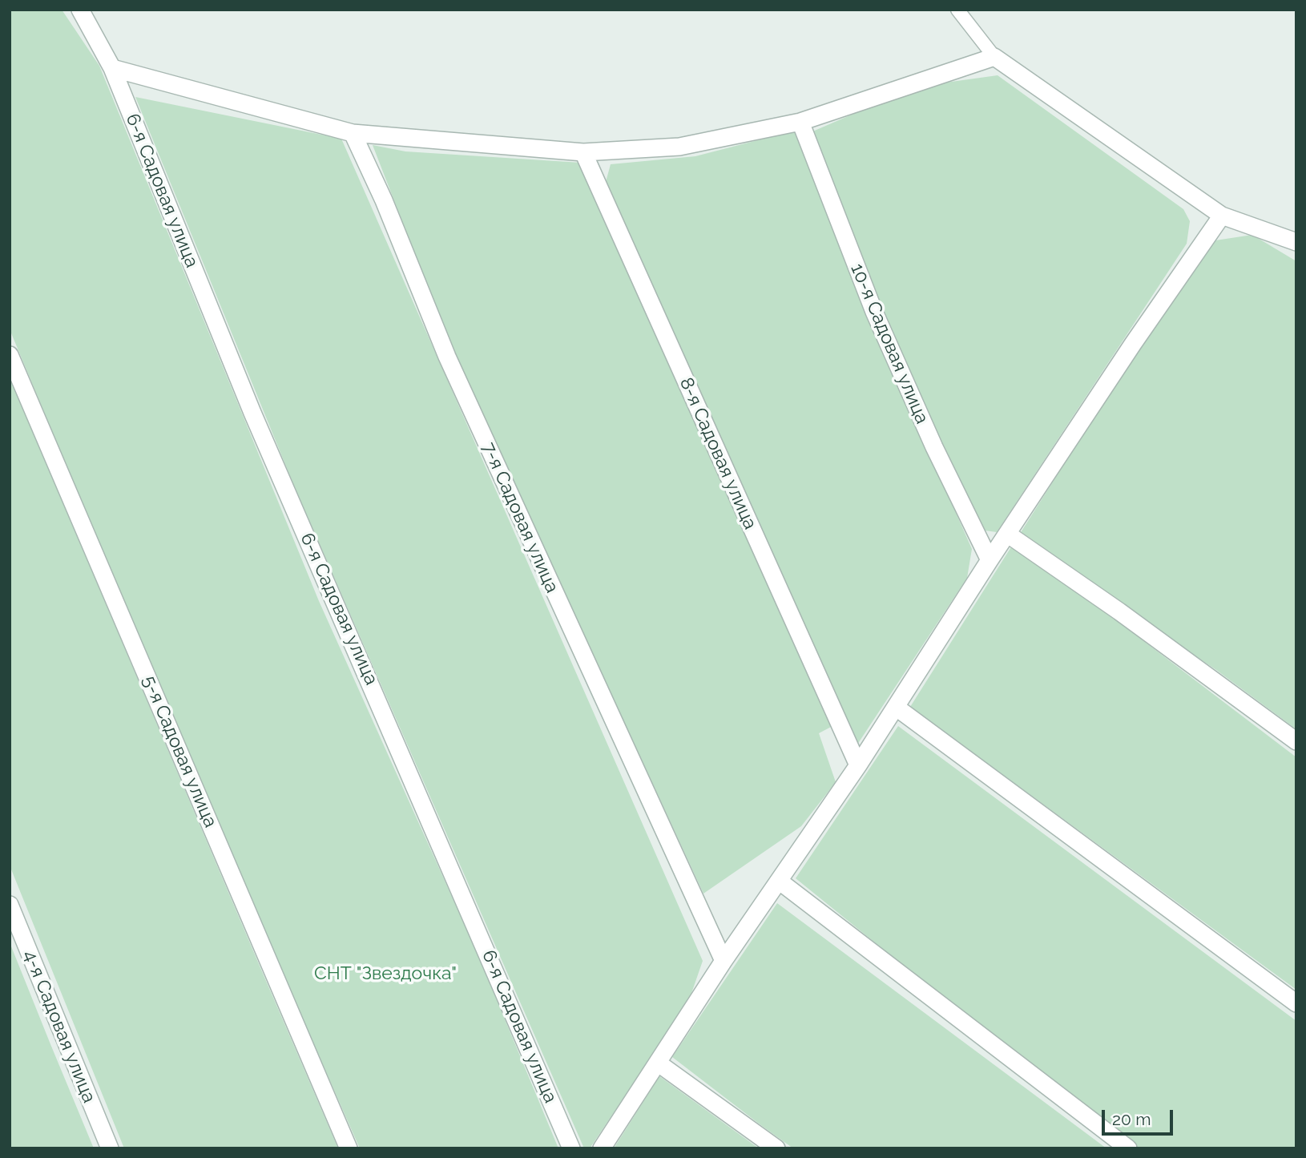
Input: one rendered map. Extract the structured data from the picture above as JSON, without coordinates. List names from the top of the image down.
{
  "streets": {
    "street": [
      "6-я Садовая улица",
      "10-я Садовая улица",
      "8-я Садовая улица",
      "7-я Садовая улица",
      "5-я Садовая улица",
      "4-я Садовая улица"
    ]
  },
  "parks": ["СНТ \"Звездочка\""],
  "scale_bar": "20 m"
}
